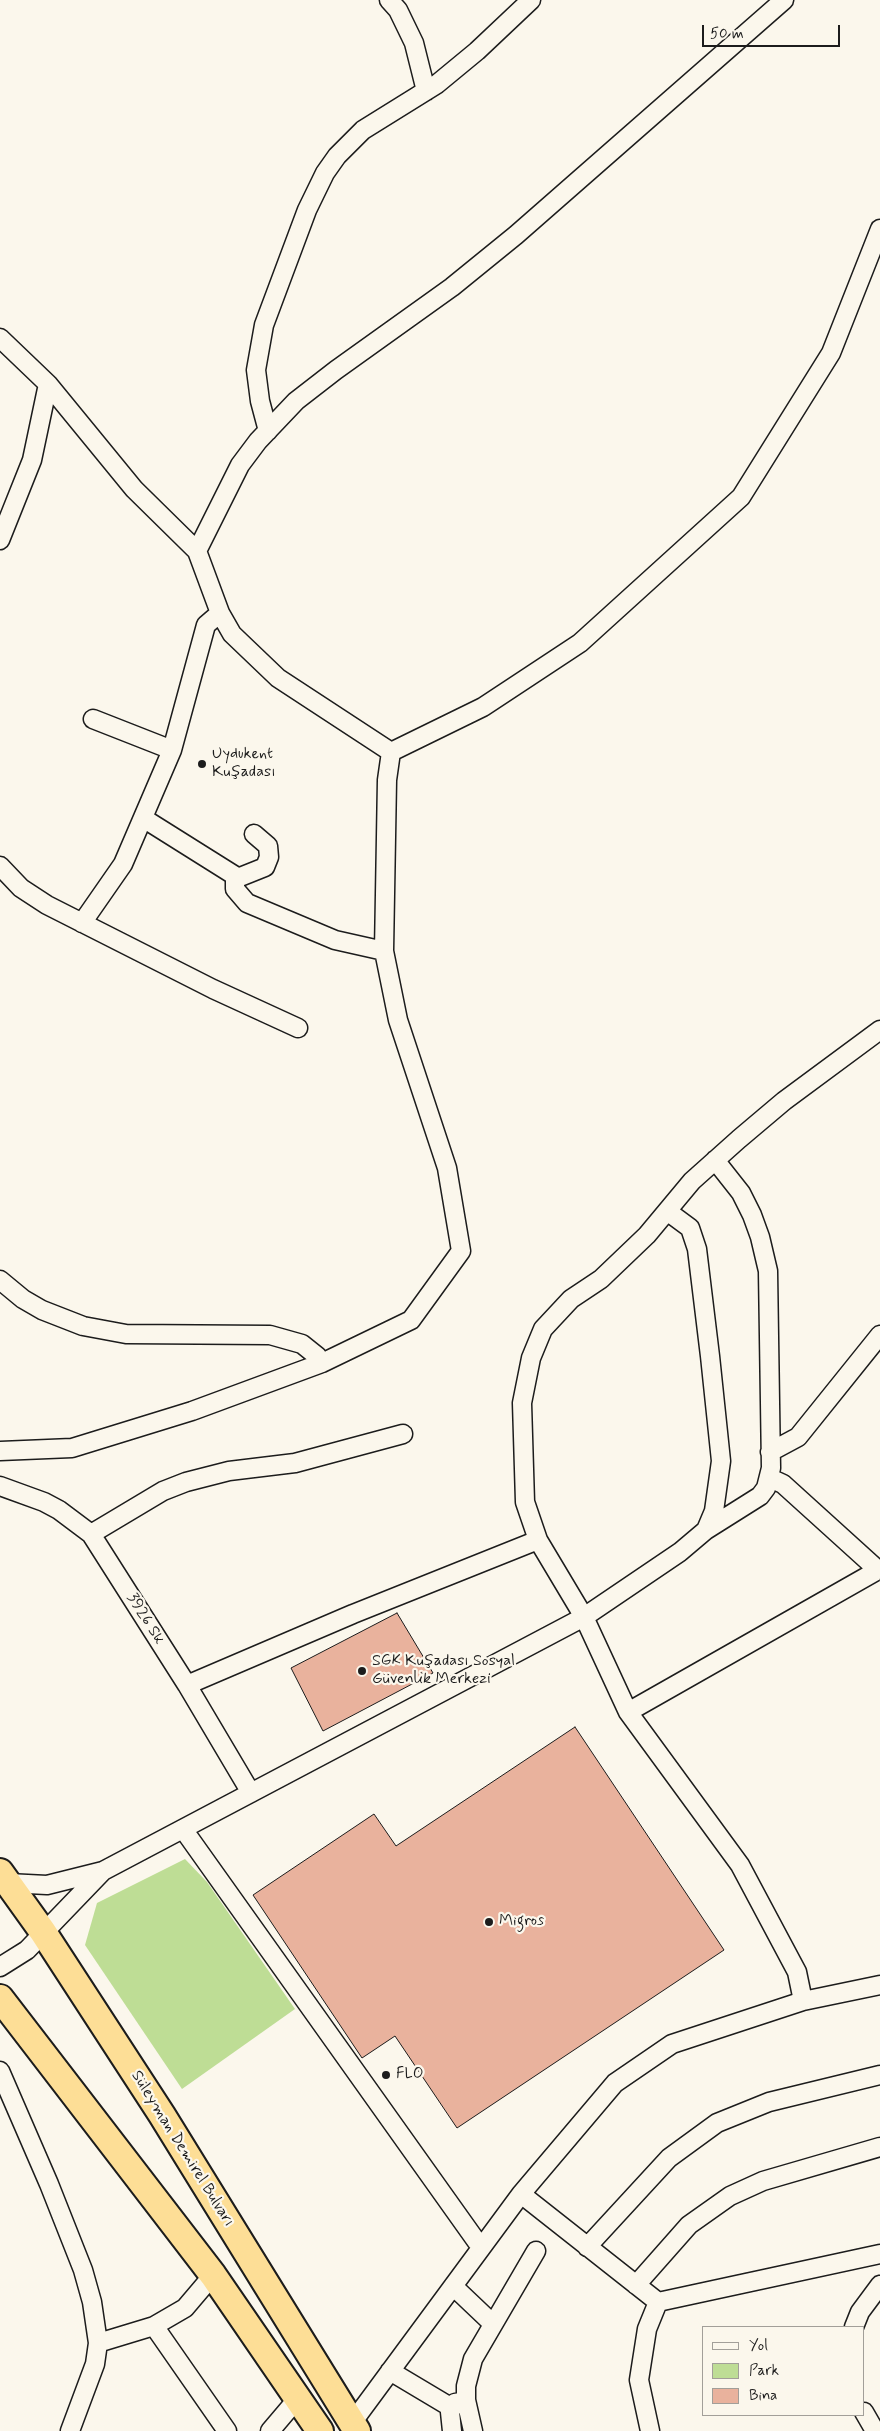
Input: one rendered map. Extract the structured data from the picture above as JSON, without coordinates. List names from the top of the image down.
{
  "streets": {
    "highway": ["Süleyman Demirel Bulvarı"],
    "street": ["3926 Sk"]
  },
  "places": [
    "Uydukent Kuşadası",
    "SGK Kuşadası Sosyal Güvenlik Merkezi",
    "Migros",
    "FLO"
  ],
  "legend": ["Yol", "Park", "Bina"],
  "scale_bar": "50 m"
}
